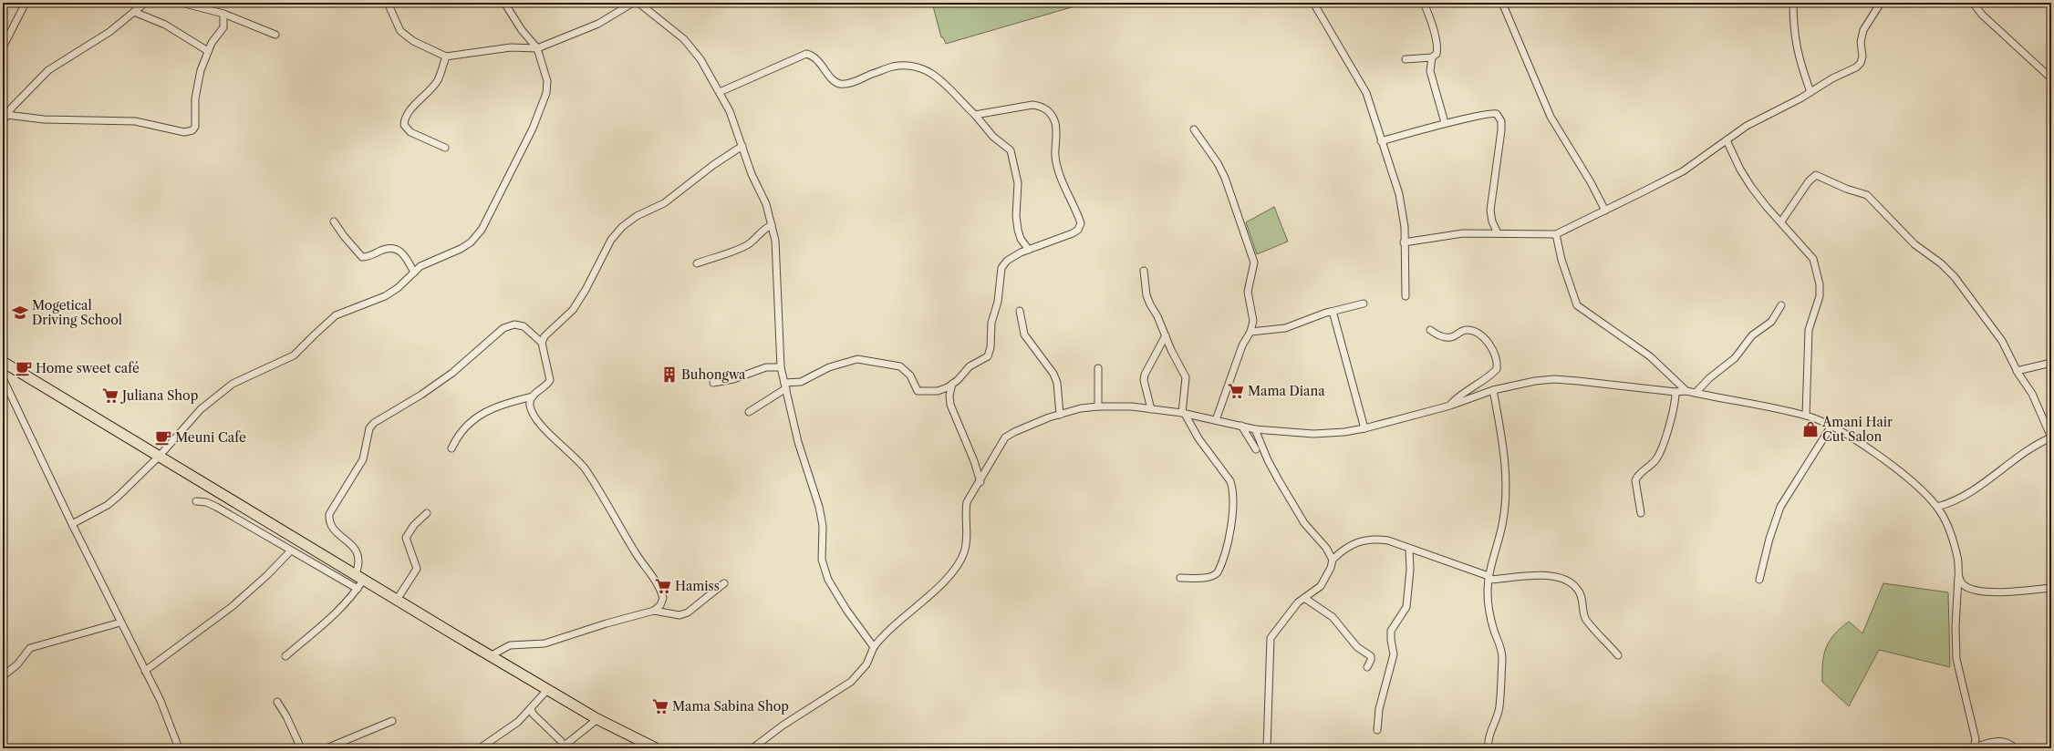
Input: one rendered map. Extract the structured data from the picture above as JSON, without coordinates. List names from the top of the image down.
{
  "places": {
    "school or university": ["Mogetical Driving School"],
    "cafe": ["Home sweet café", "Meuni Cafe"],
    "building": ["Buhongwa"],
    "supermarket": [
      "Mama Diana",
      "Juliana Shop",
      "Hamiss",
      "Mama Sabina Shop"
    ],
    "shop": ["Amani Hair Cut Salon"]
  }
}
